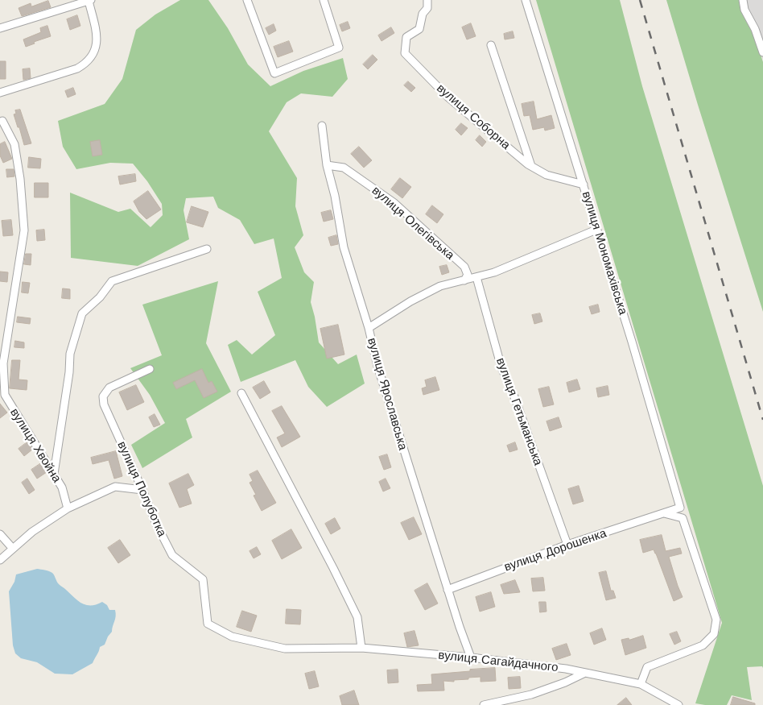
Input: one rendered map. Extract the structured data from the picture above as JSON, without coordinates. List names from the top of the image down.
{
  "streets": {
    "street": [
      "вулиця Соборна",
      "вулиця Олегівська",
      "вулиця Мономахівська",
      "вулиця Ярославська",
      "вулиця Гетьманська",
      "вулиця Хвойна",
      "вулиця Полуботка",
      "вулиця Дорошенка",
      "вулиця Сагайдачного"
    ]
  },
  "crossings": [
    ["вулиця Соборна", "вулиця Мономахівська"],
    ["вулиця Олегівська", "вулиця Ярославська"],
    ["вулиця Мономахівська", "вулиця Дорошенка"],
    ["вулиця Ярославська", "вулиця Дорошенка"],
    ["вулиця Ярославська", "вулиця Сагайдачного"],
    ["вулиця Гетьманська", "вулиця Дорошенка"],
    ["вулиця Полуботка", "вулиця Сагайдачного"]
  ]
}
